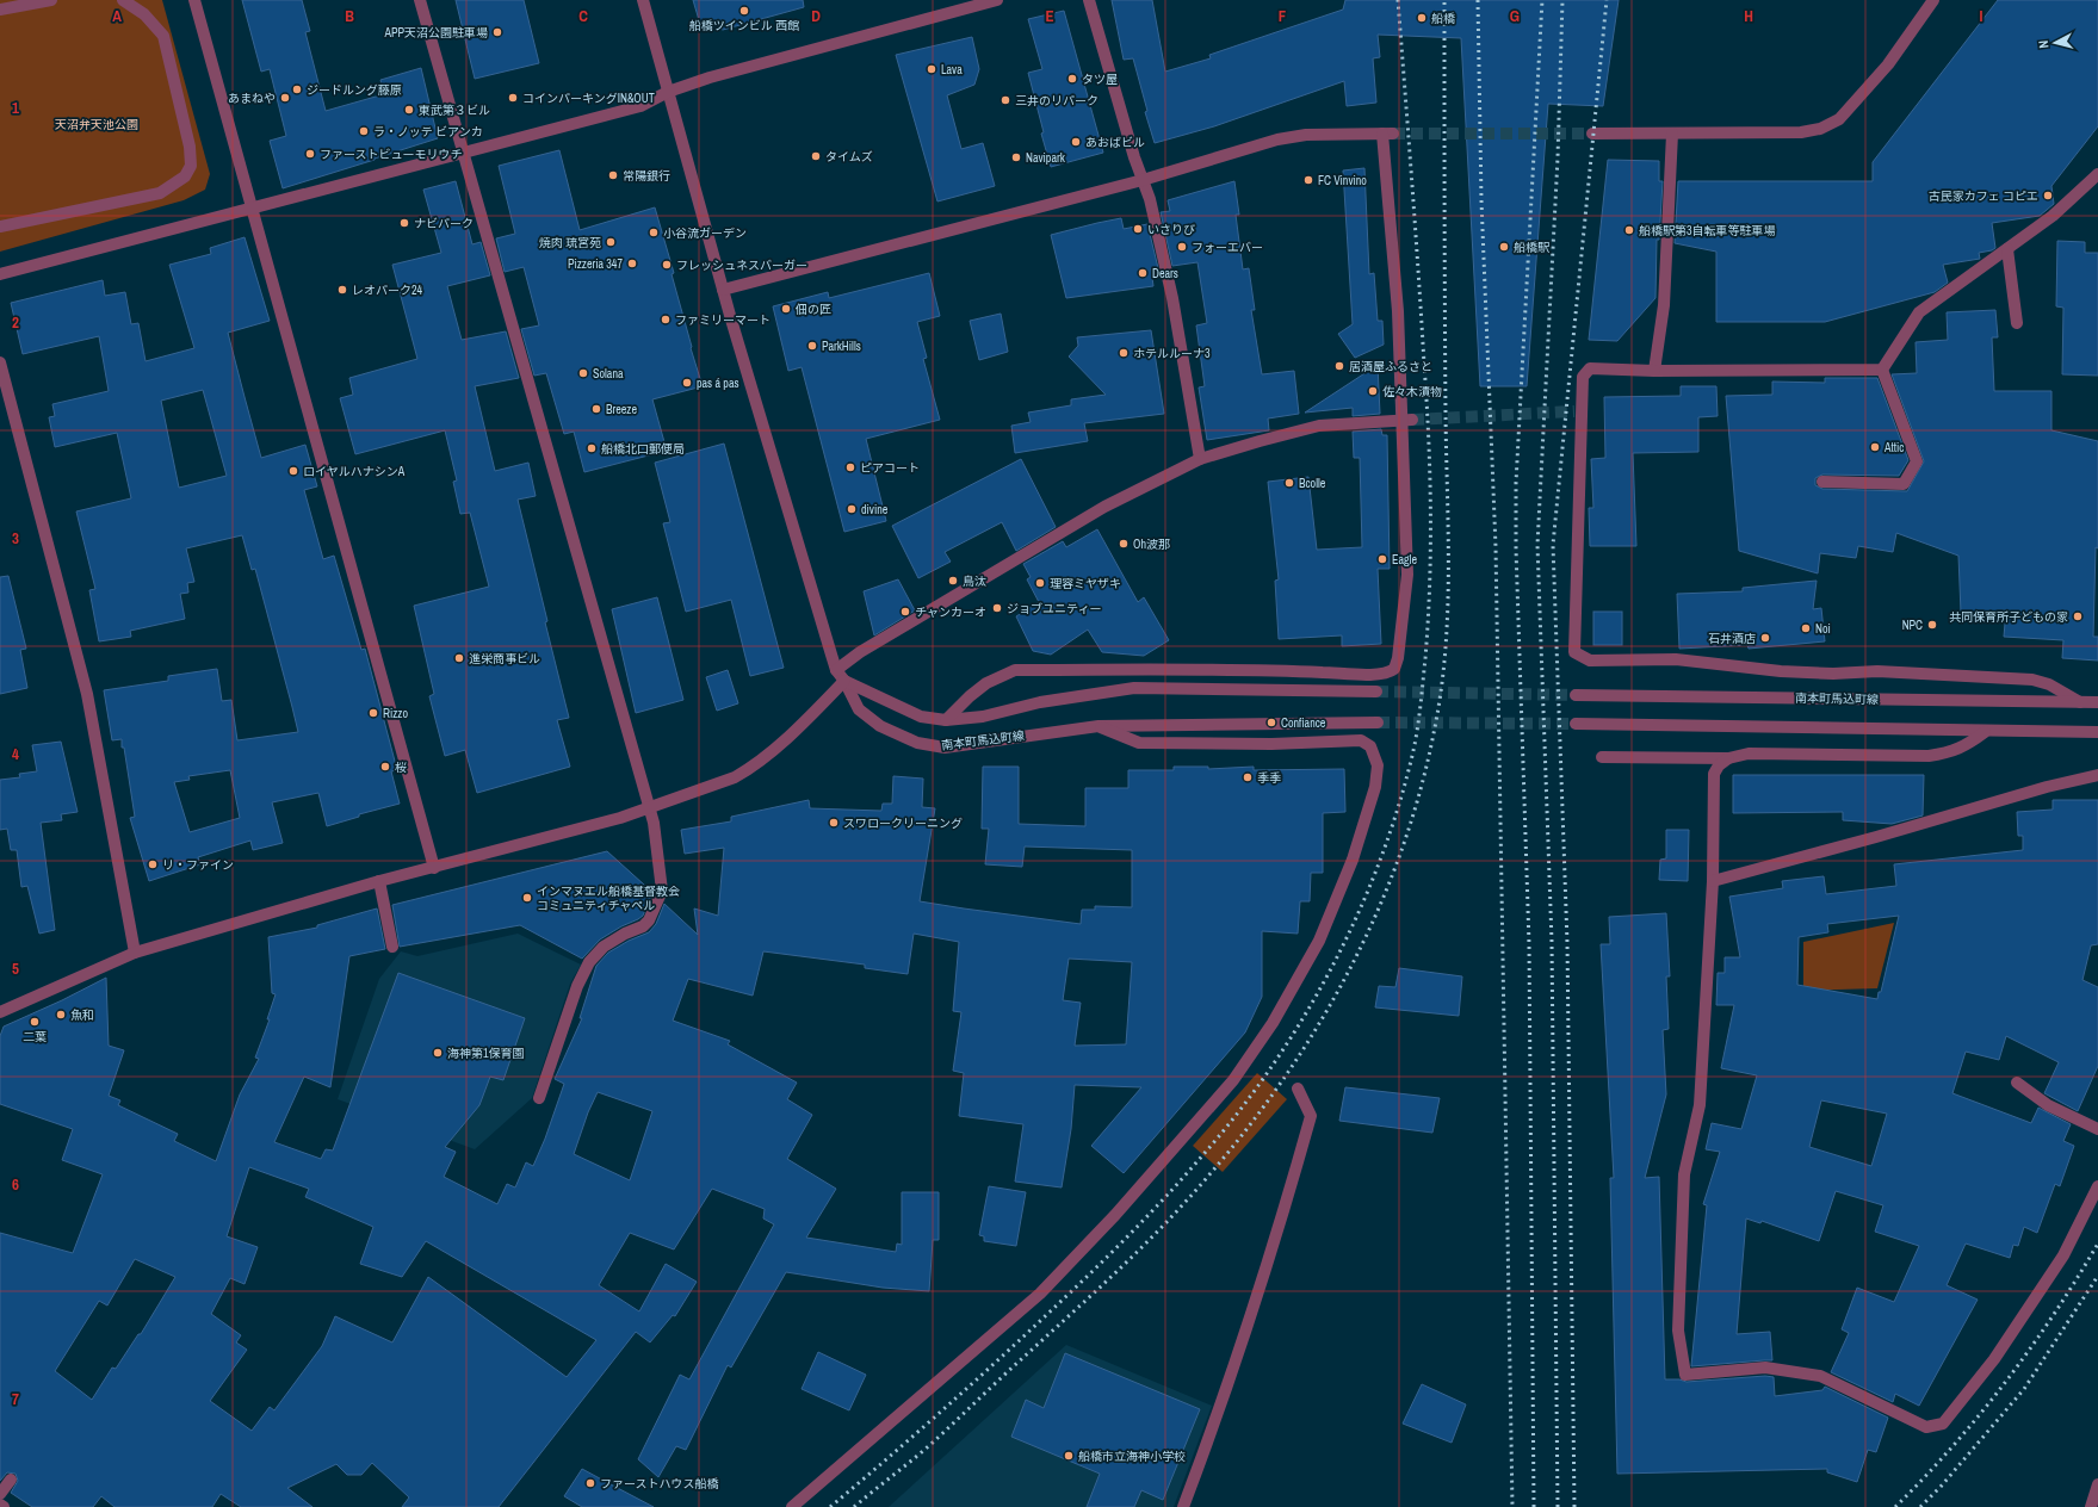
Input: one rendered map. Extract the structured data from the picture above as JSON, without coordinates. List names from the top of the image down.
{
  "streets": {
    "street": ["南本町馬込町線"]
  },
  "parks": ["天沼弁天池公園"],
  "places": [
    "船橋ツインビル 西館",
    "船橋",
    "APP天沼公園駐車場",
    "Lava",
    "タツ屋",
    "ジードルング藤原",
    "あまねや",
    "コインパーキングIN&OUT",
    "三井のリパーク",
    "東武第３ビル",
    "ラ・ノッテ ビアンカ",
    "あおばビル",
    "ファーストビューモリウチ",
    "タイムズ",
    "Navipark",
    "常陽銀行",
    "FC Vinvino",
    "古民家カフェ コピエ",
    "ナビパーク",
    "いさりび",
    "船橋駅第3自転車等駐車場",
    "小谷流ガーデン",
    "焼肉 琉宮苑",
    "フォーエバー",
    "船橋駅",
    "Pizzeria 347",
    "フレッシュネスバーガー",
    "Dears",
    "レオパーク24",
    "佃の匠",
    "ファミリーマート",
    "ParkHills",
    "ホテルルーナ3",
    "居酒屋ふるさと",
    "Solana",
    "pas á pas",
    "佐々木漬物",
    "Breeze",
    "Attic",
    "船橋北口郵便局",
    "ピアコート",
    "ロイヤルハナシンA",
    "Bcolle",
    "divine",
    "Oh波那",
    "Eagle",
    "鳥汰",
    "理容ミヤザキ",
    "ジョブユニティー",
    "チャンカーオ",
    "共同保育所子どもの家",
    "NPC",
    "Noi",
    "石井酒店",
    "進栄商事ビル",
    "Rizzo",
    "Confiance",
    "桜",
    "季季",
    "スワロークリーニング",
    "リ・ファイン",
    "インマヌエル船橋基督教会 コミュニティチャペル",
    "魚和",
    "二葉",
    "海神第1保育園",
    "船橋市立海神小学校",
    "ファーストハウス船橋"
  ],
  "north": "left",
  "grid": {
    "columns": [
      "A",
      "B",
      "C",
      "D",
      "E",
      "F",
      "G",
      "H",
      "I"
    ],
    "rows": [
      "1",
      "2",
      "3",
      "4",
      "5",
      "6",
      "7"
    ]
  }
}
